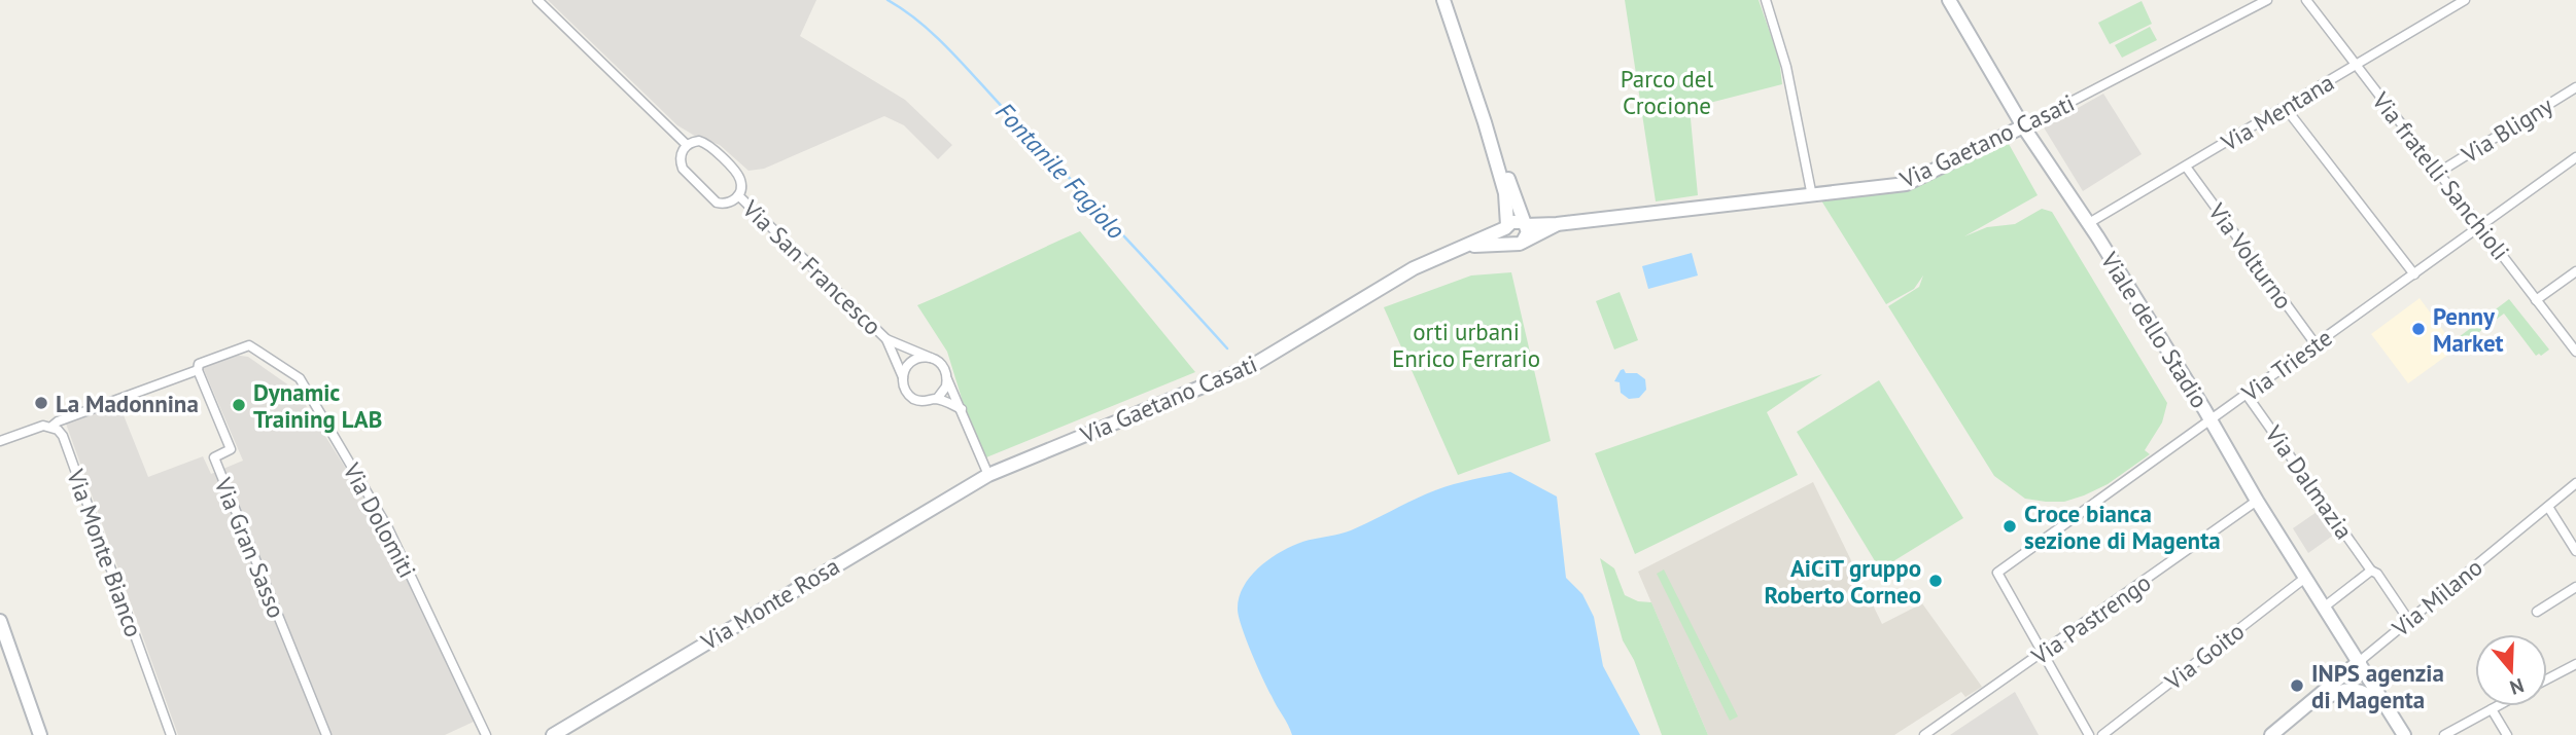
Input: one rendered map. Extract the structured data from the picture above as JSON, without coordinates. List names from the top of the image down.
{
  "streets": {
    "street": [
      "Via Mentana",
      "Via Bligny",
      "Via Gaetano Casati",
      "Via fratelli Sanchioli",
      "Via Volturno",
      "Via San Francesco",
      "Viale dello Stadio",
      "Via Trieste",
      "Via Dalmazia",
      "Via Dolomiti",
      "Via Gran Sasso",
      "Via Monte Bianco",
      "Via Milano",
      "Via Monte Rosa",
      "Via Pastrengo",
      "Via Goito"
    ]
  },
  "crossings": [
    ["Via Mentana", "Via fratelli Sanchioli"],
    ["Via Mentana", "Via Volturno"],
    ["Via Mentana", "Viale dello Stadio"],
    ["Via Bligny", "Via fratelli Sanchioli"],
    ["Via Gaetano Casati", "Viale dello Stadio"],
    ["Via Gaetano Casati", "Via Monte Rosa"],
    ["Via fratelli Sanchioli", "Via Trieste"],
    ["Via Volturno", "Via Trieste"],
    ["Viale dello Stadio", "Via Trieste"],
    ["Viale dello Stadio", "Via Milano"],
    ["Viale dello Stadio", "Via Pastrengo"],
    ["Viale dello Stadio", "Via Goito"],
    ["Via Trieste", "Via Dalmazia"],
    ["Via Trieste", "Via Pastrengo"],
    ["Via Dalmazia", "Via Milano"],
    ["Via Dolomiti", "Via Gran Sasso"],
    ["Via Dolomiti", "Via Monte Bianco"]
  ],
  "water": ["Fontanile Fagiolo"],
  "parks": ["Parco del Crocione", "orti urbani Enrico Ferrario"],
  "places": [
    "Penny Market",
    "La Madonnina",
    "Dynamic Training LAB",
    "Croce bianca sezione di Magenta",
    "AiCiT gruppo Roberto Corneo",
    "INPS agenzia di Magenta"
  ],
  "north": "bottom"
}
